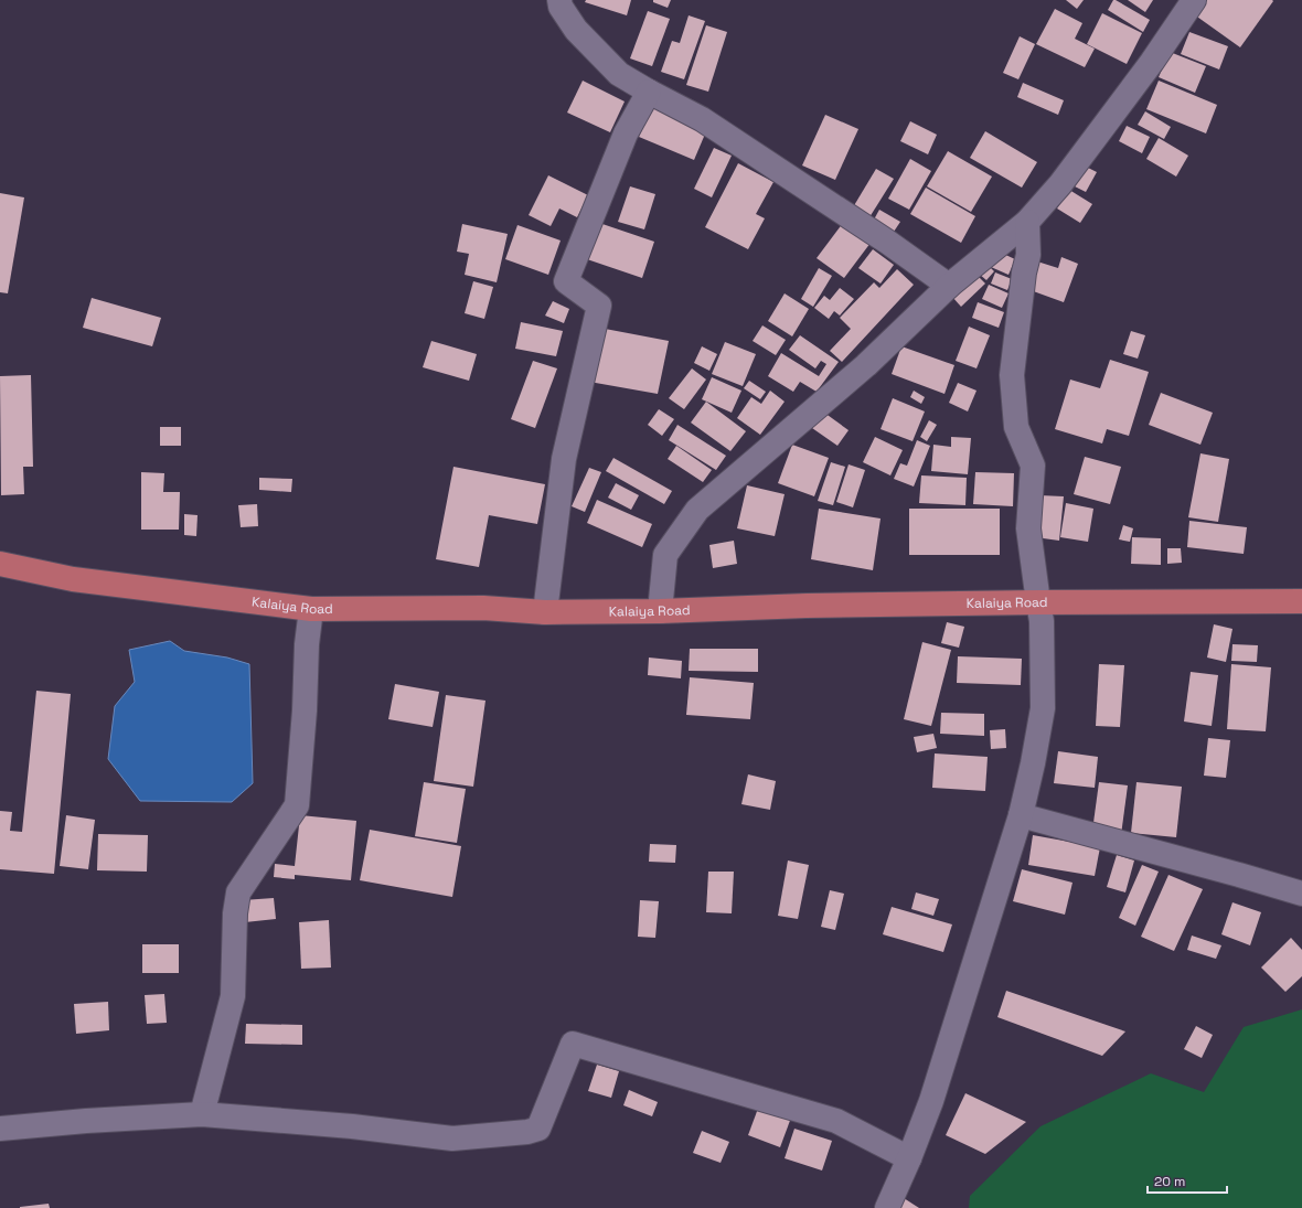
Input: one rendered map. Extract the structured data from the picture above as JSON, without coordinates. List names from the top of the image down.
{
  "streets": {
    "main road": ["Kalaiya Road"]
  },
  "scale_bar": "20 m"
}
